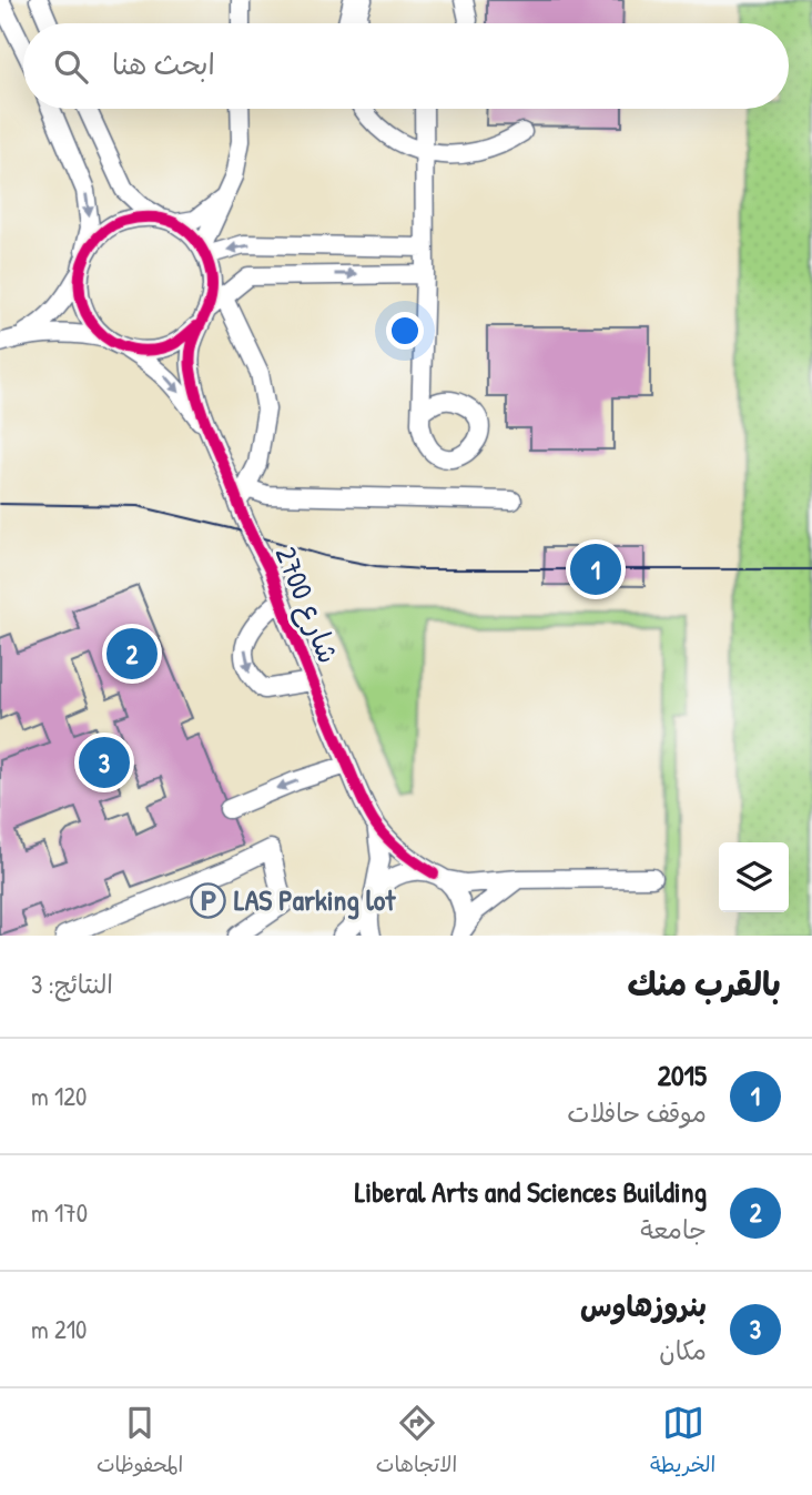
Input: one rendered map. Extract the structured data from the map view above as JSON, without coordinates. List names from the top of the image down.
{
  "streets": {
    "street": ["شارع 2700"]
  },
  "places": {
    "parking": ["LAS Parking lot"]
  },
  "page": {
    "search": "ابحث هنا",
    "pins": ["1", "2", "3"],
    "heading": ["بالقرب منك", "النتائج: 3"],
    "list": [
      {
        "mark": "1",
        "name": "2015",
        "note": "موقف حافلات",
        "value": "120 m"
      },
      {
        "mark": "2",
        "name": "Liberal Arts and Sciences Building",
        "note": "جامعة",
        "value": "170 m"
      },
      {
        "mark": "3",
        "name": "بنروزهاوس",
        "note": "مكان",
        "value": "210 m"
      }
    ],
    "nav": ["الخريطة", "الاتجاهات", "المحفوظات"]
  }
}
